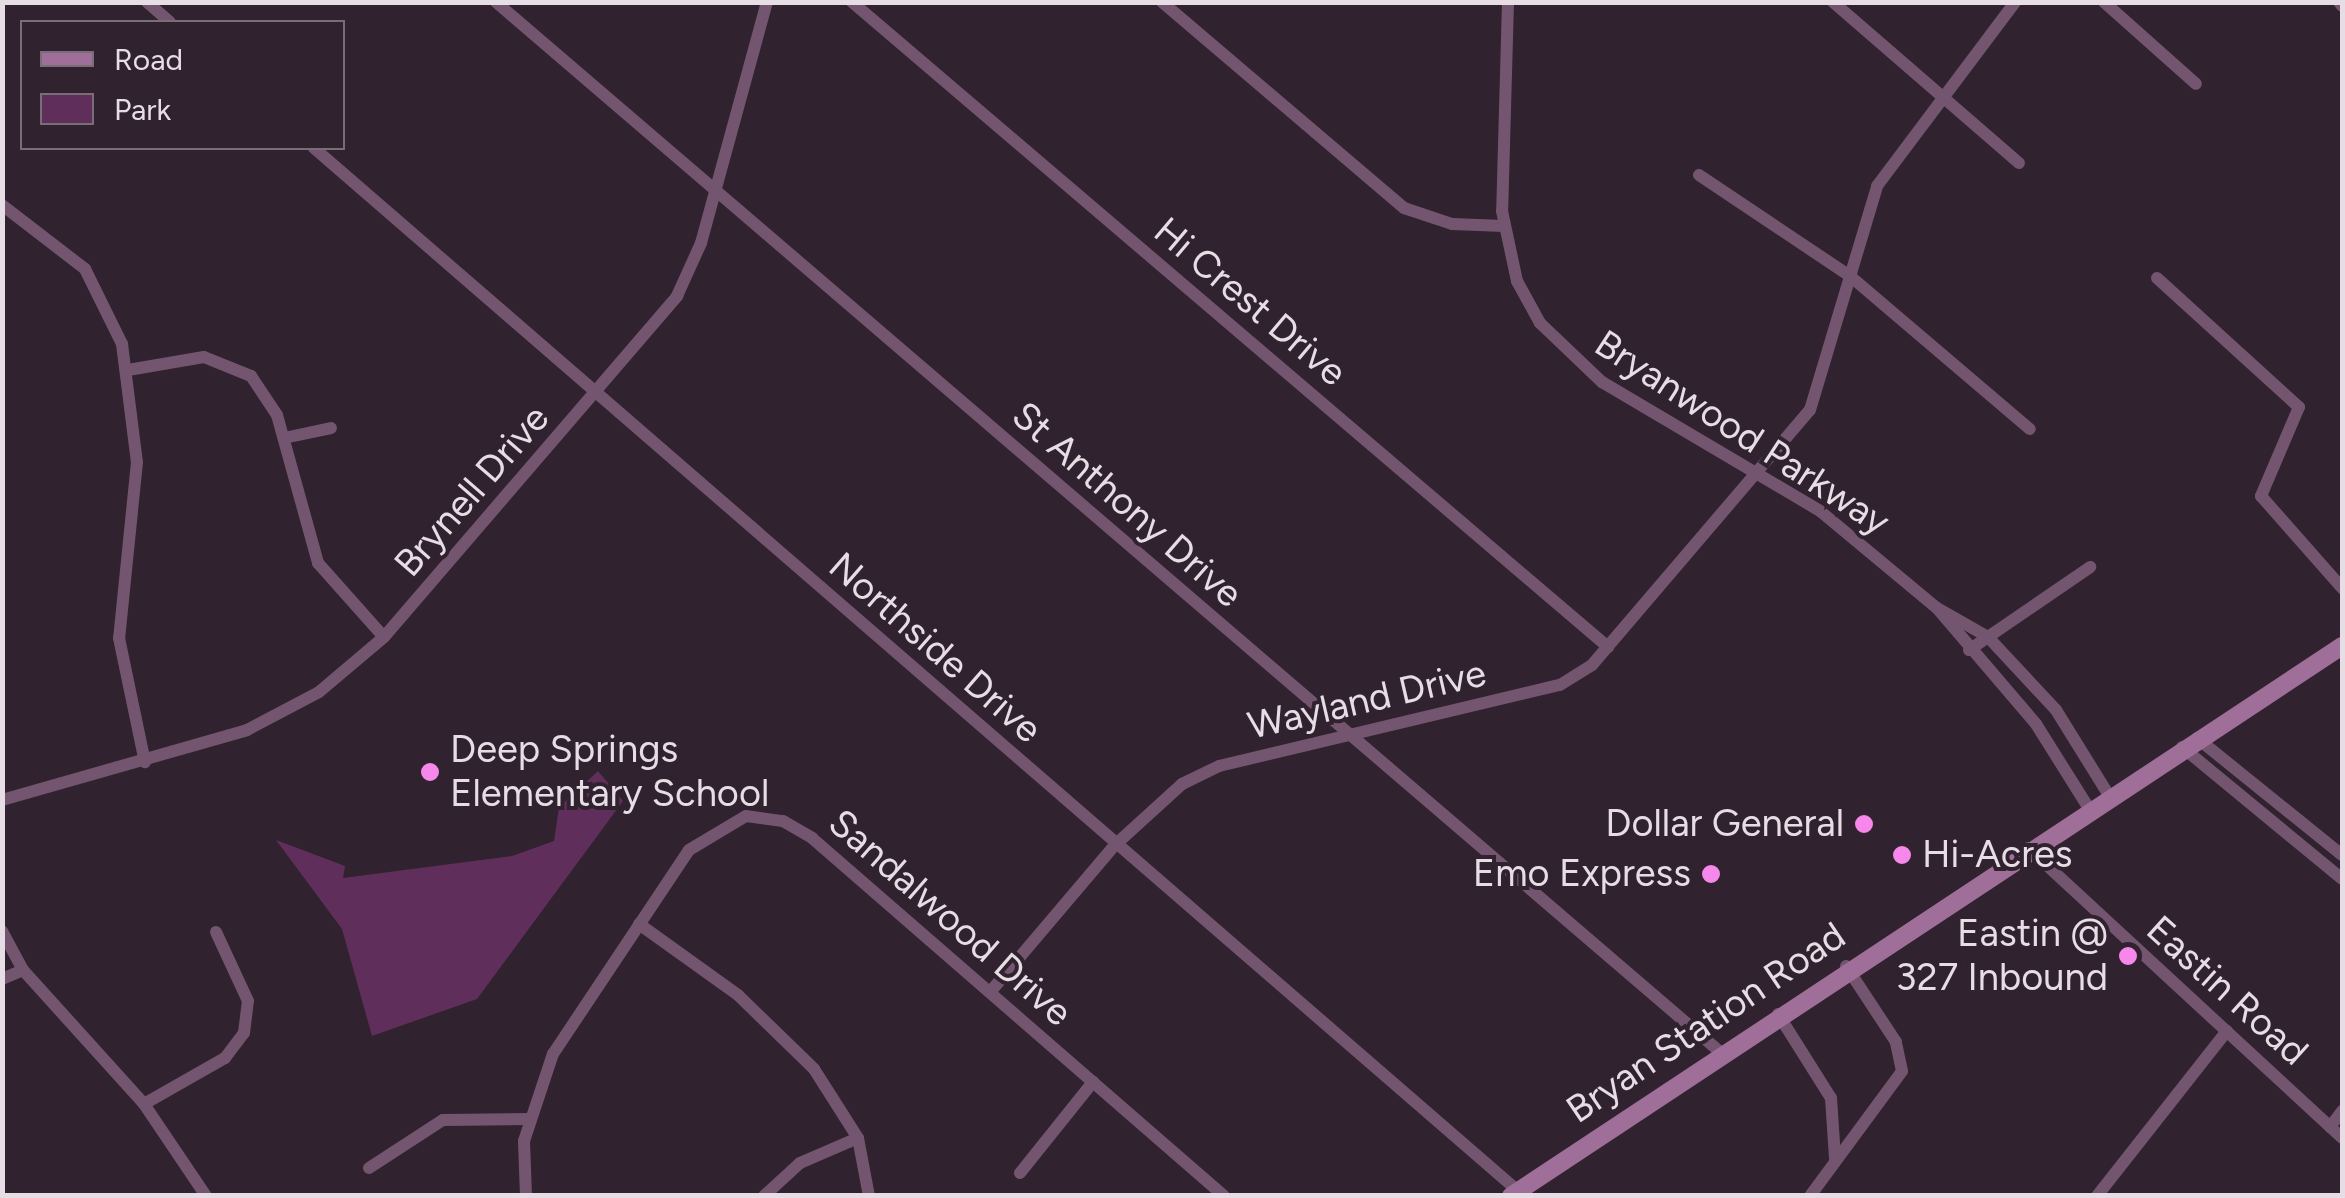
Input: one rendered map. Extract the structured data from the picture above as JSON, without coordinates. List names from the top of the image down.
{
  "streets": {
    "main road": ["Bryan Station Road"],
    "street": [
      "Hi Crest Drive",
      "Bryanwood Parkway",
      "Brynell Drive",
      "St Anthony Drive",
      "Northside Drive",
      "Wayland Drive",
      "Sandalwood Drive",
      "Eastin Road"
    ]
  },
  "crossings": [
    ["Hi Crest Drive", "Wayland Drive"],
    ["Bryanwood Parkway", "Wayland Drive"],
    ["Bryanwood Parkway", "Bryan Station Road"],
    ["Brynell Drive", "St Anthony Drive"],
    ["Brynell Drive", "Northside Drive"],
    ["St Anthony Drive", "Wayland Drive"],
    ["St Anthony Drive", "Bryan Station Road"],
    ["Northside Drive", "Wayland Drive"],
    ["Northside Drive", "Bryan Station Road"],
    ["Wayland Drive", "Sandalwood Drive"],
    ["Eastin Road", "Bryan Station Road"]
  ],
  "places": [
    "Deep Springs Elementary School",
    "Dollar General",
    "Hi-Acres",
    "Emo Express",
    "Eastin @ 327 Inbound"
  ],
  "legend": ["Road", "Park"]
}
